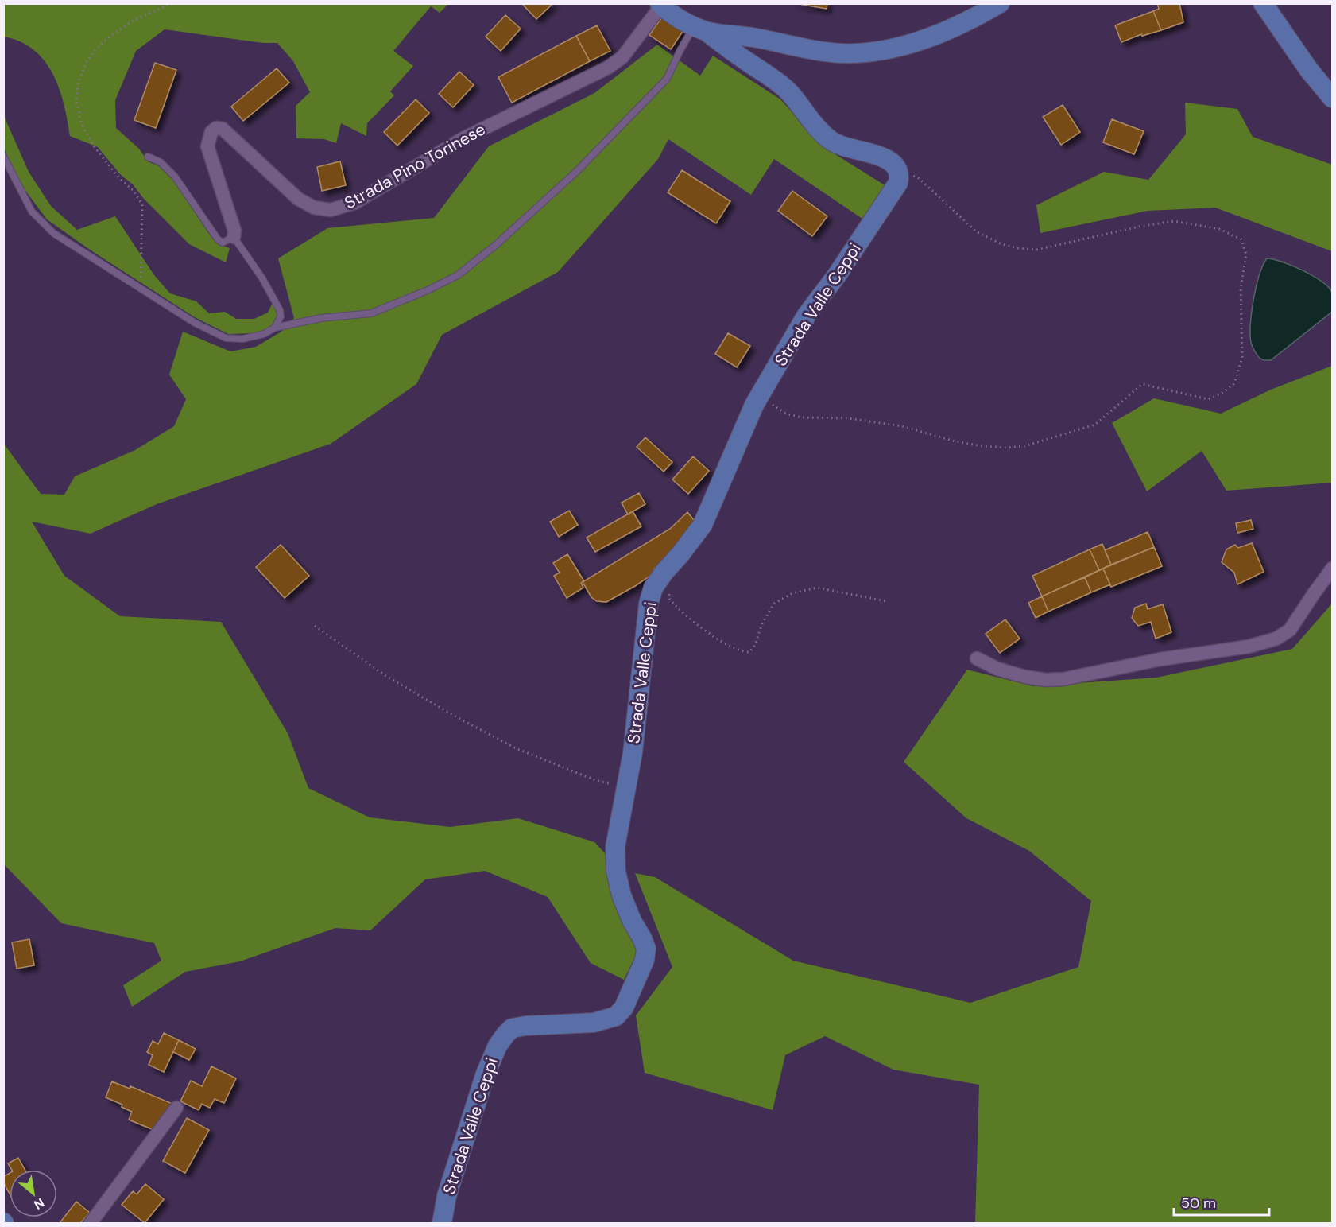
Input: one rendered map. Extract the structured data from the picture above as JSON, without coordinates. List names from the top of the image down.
{
  "streets": {
    "street": ["Strada Pino Torinese", "Strada Valle Ceppi"]
  },
  "scale_bar": "50 m",
  "north": "bottom right"
}
